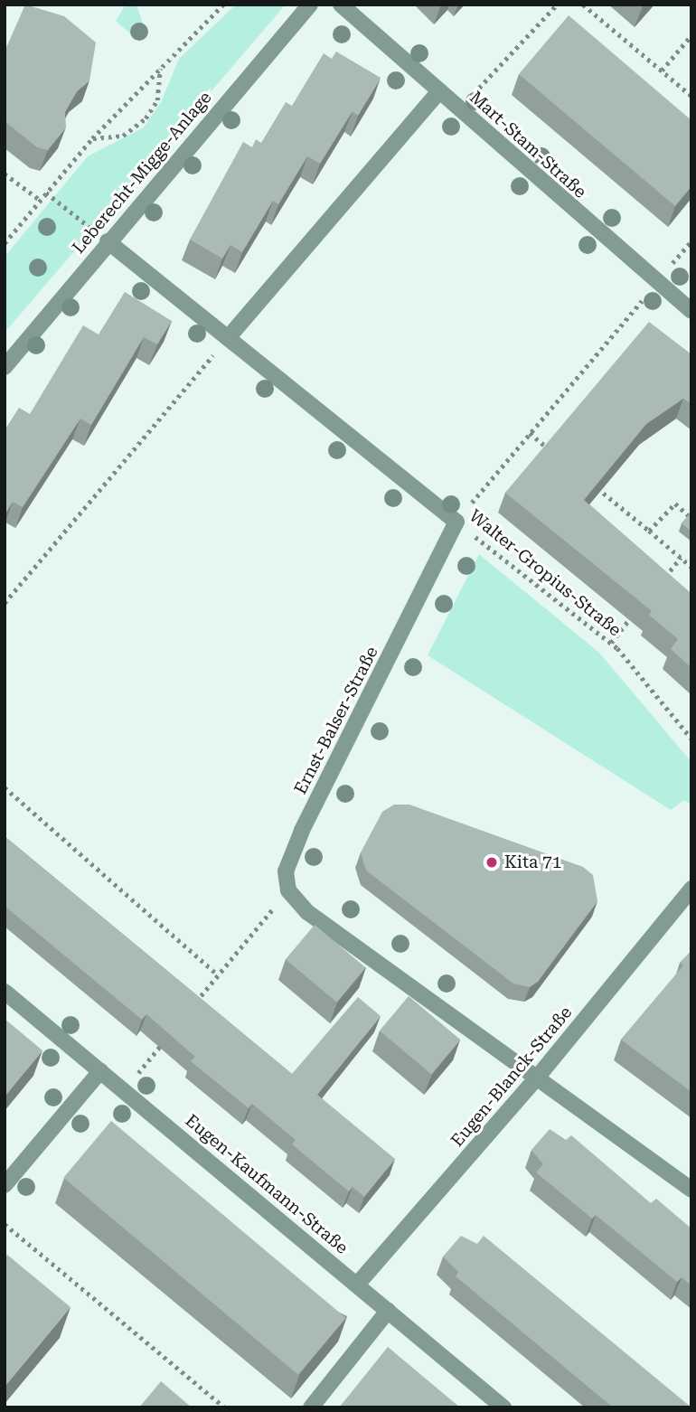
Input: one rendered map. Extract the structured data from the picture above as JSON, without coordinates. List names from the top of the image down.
{
  "streets": {
    "street": [
      "Mart-Stam-Straße",
      "Leberecht-Migge-Anlage",
      "Ernst-Balser-Straße",
      "Eugen-Blanck-Straße",
      "Eugen-Kaufmann-Straße"
    ],
    "path": ["Walter-Gropius-Straße"]
  },
  "crossings": [
    ["Mart-Stam-Straße", "Walter-Gropius-Straße"],
    ["Walter-Gropius-Straße", "Ernst-Balser-Straße"],
    ["Eugen-Blanck-Straße", "Eugen-Kaufmann-Straße"]
  ],
  "places": ["Kita 71"]
}
